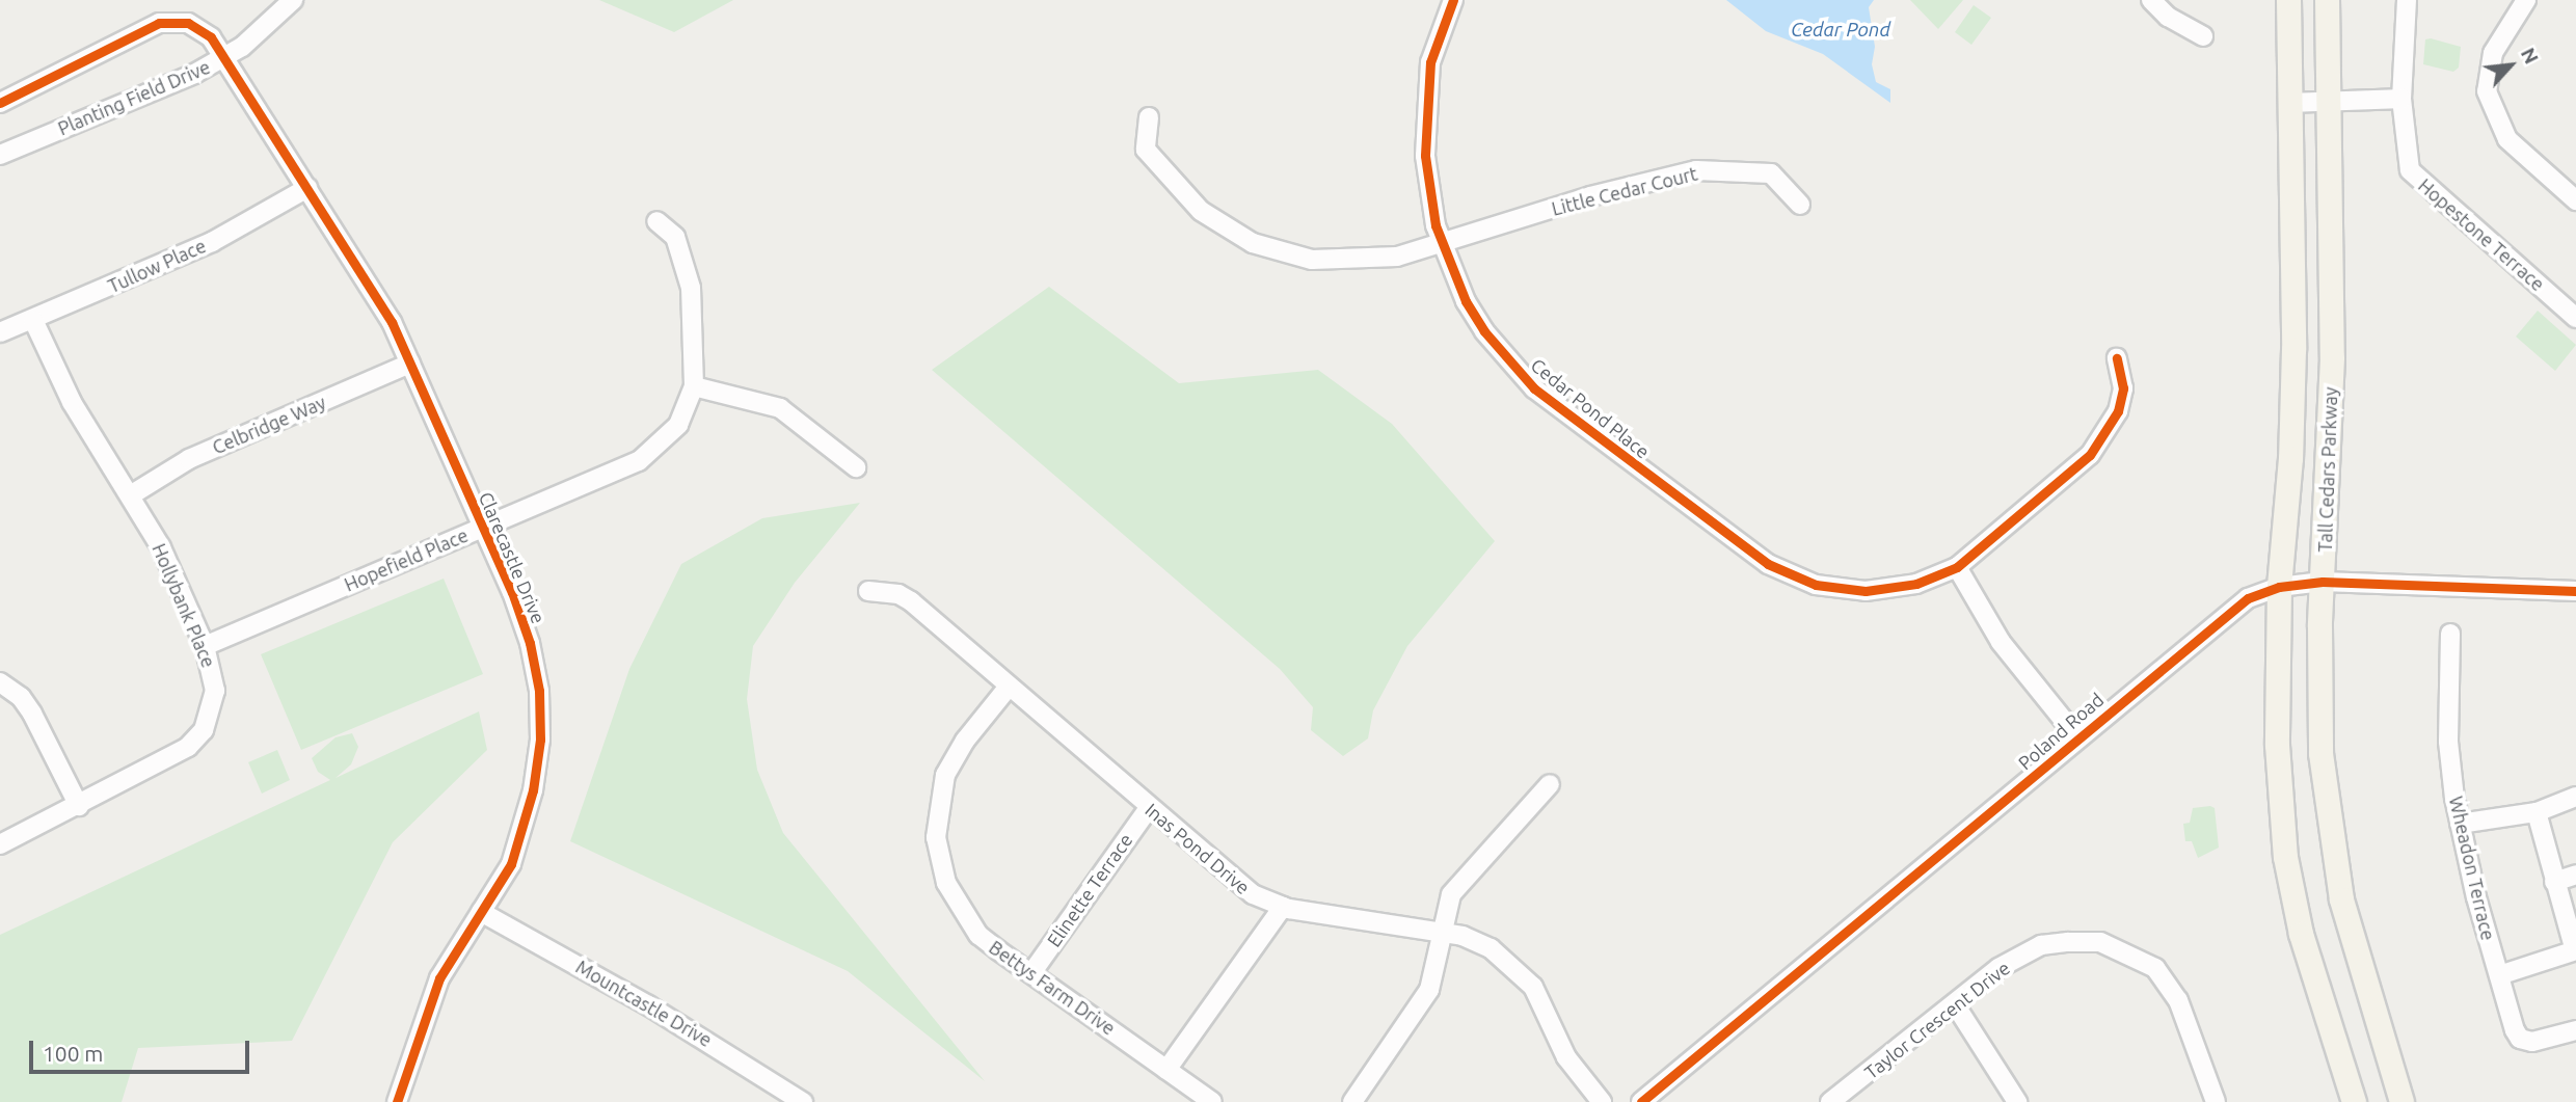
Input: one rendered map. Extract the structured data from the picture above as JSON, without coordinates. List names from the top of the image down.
{
  "streets": {
    "main road": ["Tall Cedars Parkway"],
    "street": [
      "Planting Field Drive",
      "Little Cedar Court",
      "Hopestone Terrace",
      "Tullow Place",
      "Cedar Pond Place",
      "Celbridge Way",
      "Clarecastle Drive",
      "Hopefield Place",
      "Hollybank Place",
      "Poland Road",
      "Inas Pond Drive",
      "Wheadon Terrace",
      "Elinette Terrace",
      "Bettys Farm Drive",
      "Mountcastle Drive",
      "Taylor Crescent Drive"
    ]
  },
  "crossings": [
    ["Planting Field Drive", "Clarecastle Drive"],
    ["Little Cedar Court", "Cedar Pond Place"],
    ["Tullow Place", "Clarecastle Drive"],
    ["Tullow Place", "Hollybank Place"],
    ["Celbridge Way", "Clarecastle Drive"],
    ["Celbridge Way", "Hollybank Place"],
    ["Tall Cedars Parkway", "Poland Road"],
    ["Clarecastle Drive", "Hopefield Place"],
    ["Clarecastle Drive", "Mountcastle Drive"],
    ["Hopefield Place", "Hollybank Place"],
    ["Inas Pond Drive", "Elinette Terrace"],
    ["Inas Pond Drive", "Bettys Farm Drive"],
    ["Elinette Terrace", "Bettys Farm Drive"]
  ],
  "water": ["Cedar Pond"],
  "scale_bar": "100 m",
  "north": "top right"
}
